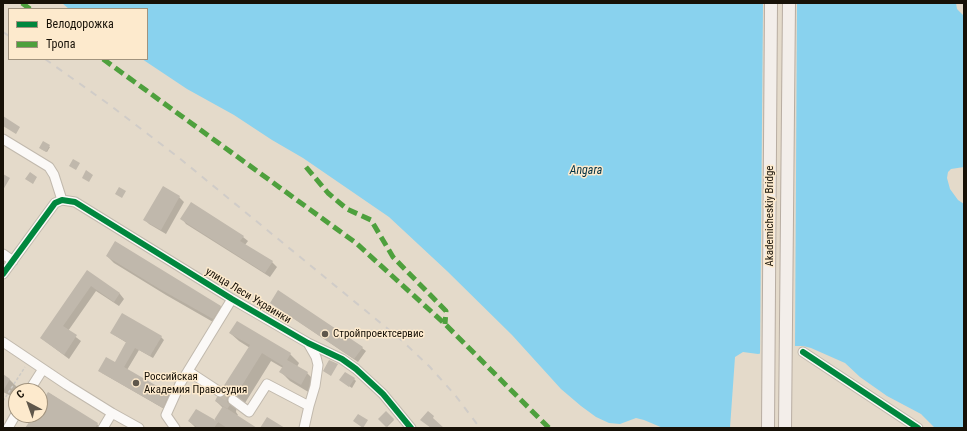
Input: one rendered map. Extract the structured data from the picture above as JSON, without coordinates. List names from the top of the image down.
{
  "streets": {
    "main road": ["Akademicheskiy Bridge"],
    "street": ["улица Леси Украинки"]
  },
  "water": ["Angara"],
  "places": ["Стройпроектсервис", "Российская Академия Правосудия"],
  "legend": ["Велодорожка", "Тропа"],
  "north": "top left"
}
